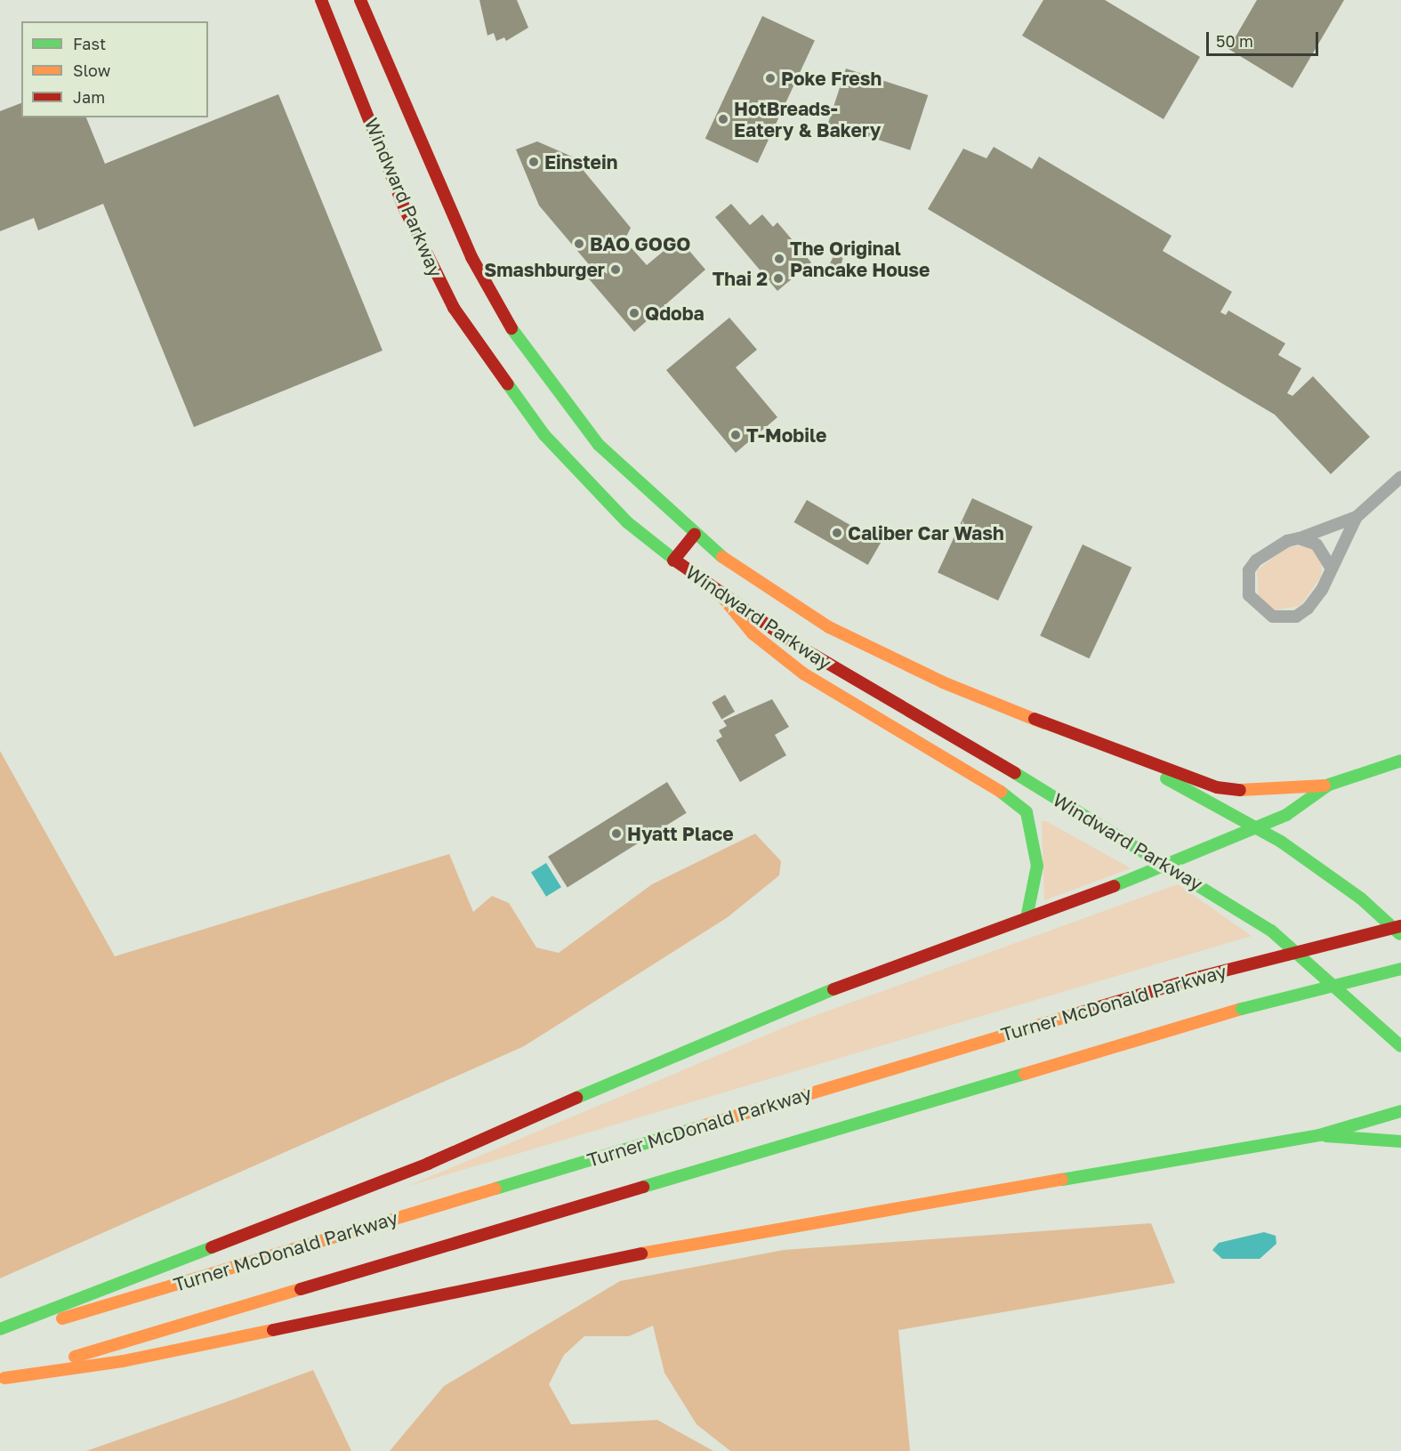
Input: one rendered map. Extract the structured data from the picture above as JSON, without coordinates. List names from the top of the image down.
{
  "streets": {
    "main road": ["Windward Parkway", "Turner McDonald Parkway"]
  },
  "places": [
    "Poke Fresh",
    "HotBreads- Eatery & Bakery",
    "Einstein",
    "BAO GOGO",
    "The Original Pancake House",
    "Smashburger",
    "Thai 2",
    "Qdoba",
    "T-Mobile",
    "Caliber Car Wash",
    "Hyatt Place"
  ],
  "legend": ["Fast", "Slow", "Jam"],
  "scale_bar": "50 m"
}
